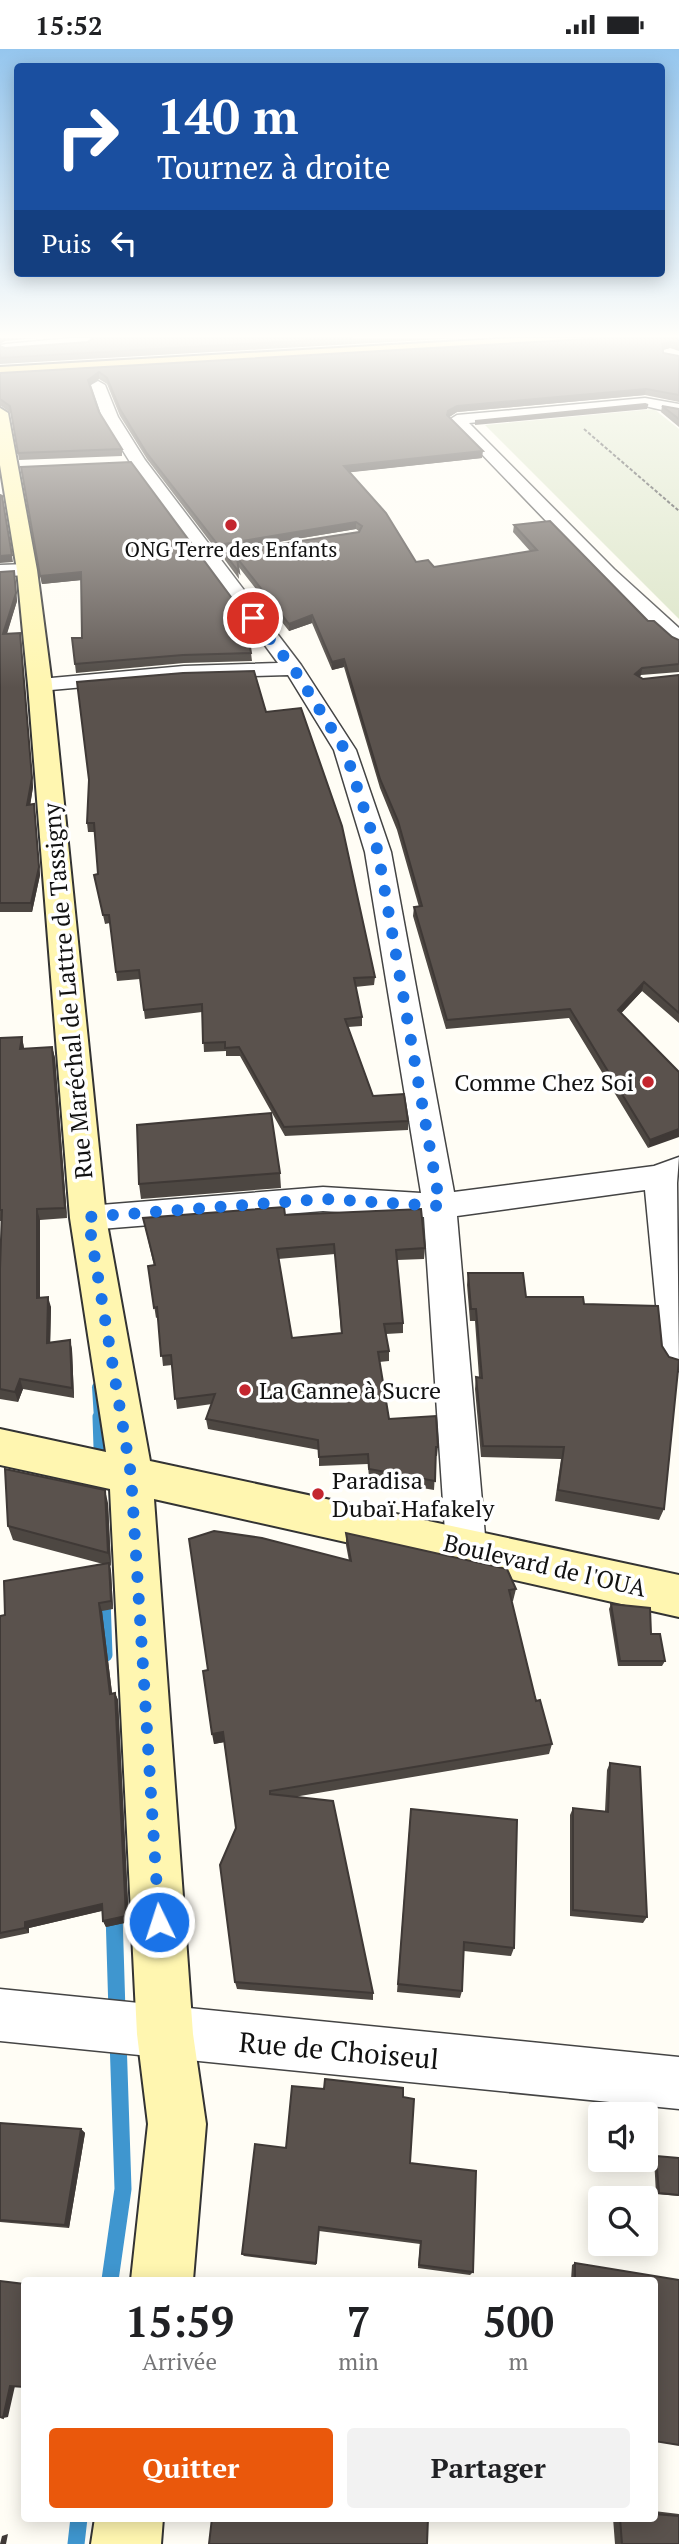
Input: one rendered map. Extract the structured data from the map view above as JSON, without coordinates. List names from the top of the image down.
{
  "streets": {
    "street": ["Rue Maréchal de Lattre de Tassigny", "Boulevard de l'OUA", "Rue de Choiseul"]
  },
  "crossings": [
    ["Rue Maréchal de Lattre de Tassigny", "Boulevard de l'OUA"],
    ["Rue Maréchal de Lattre de Tassigny", "Rue de Choiseul"]
  ],
  "places": [
    "ONG Terre des Enfants",
    "Comme Chez Soi",
    "La Canne à Sucre",
    "Paradisa Dubaï Hafakely"
  ],
  "page": {
    "status": "15:52",
    "turn": ["140 m", "Tournez à droite"],
    "then": "Puis",
    "eta": [
      "15:59",
      "Arrivée",
      "7",
      "min",
      "500",
      "m"
    ],
    "buttons": ["Quitter", "Partager"]
  }
}
